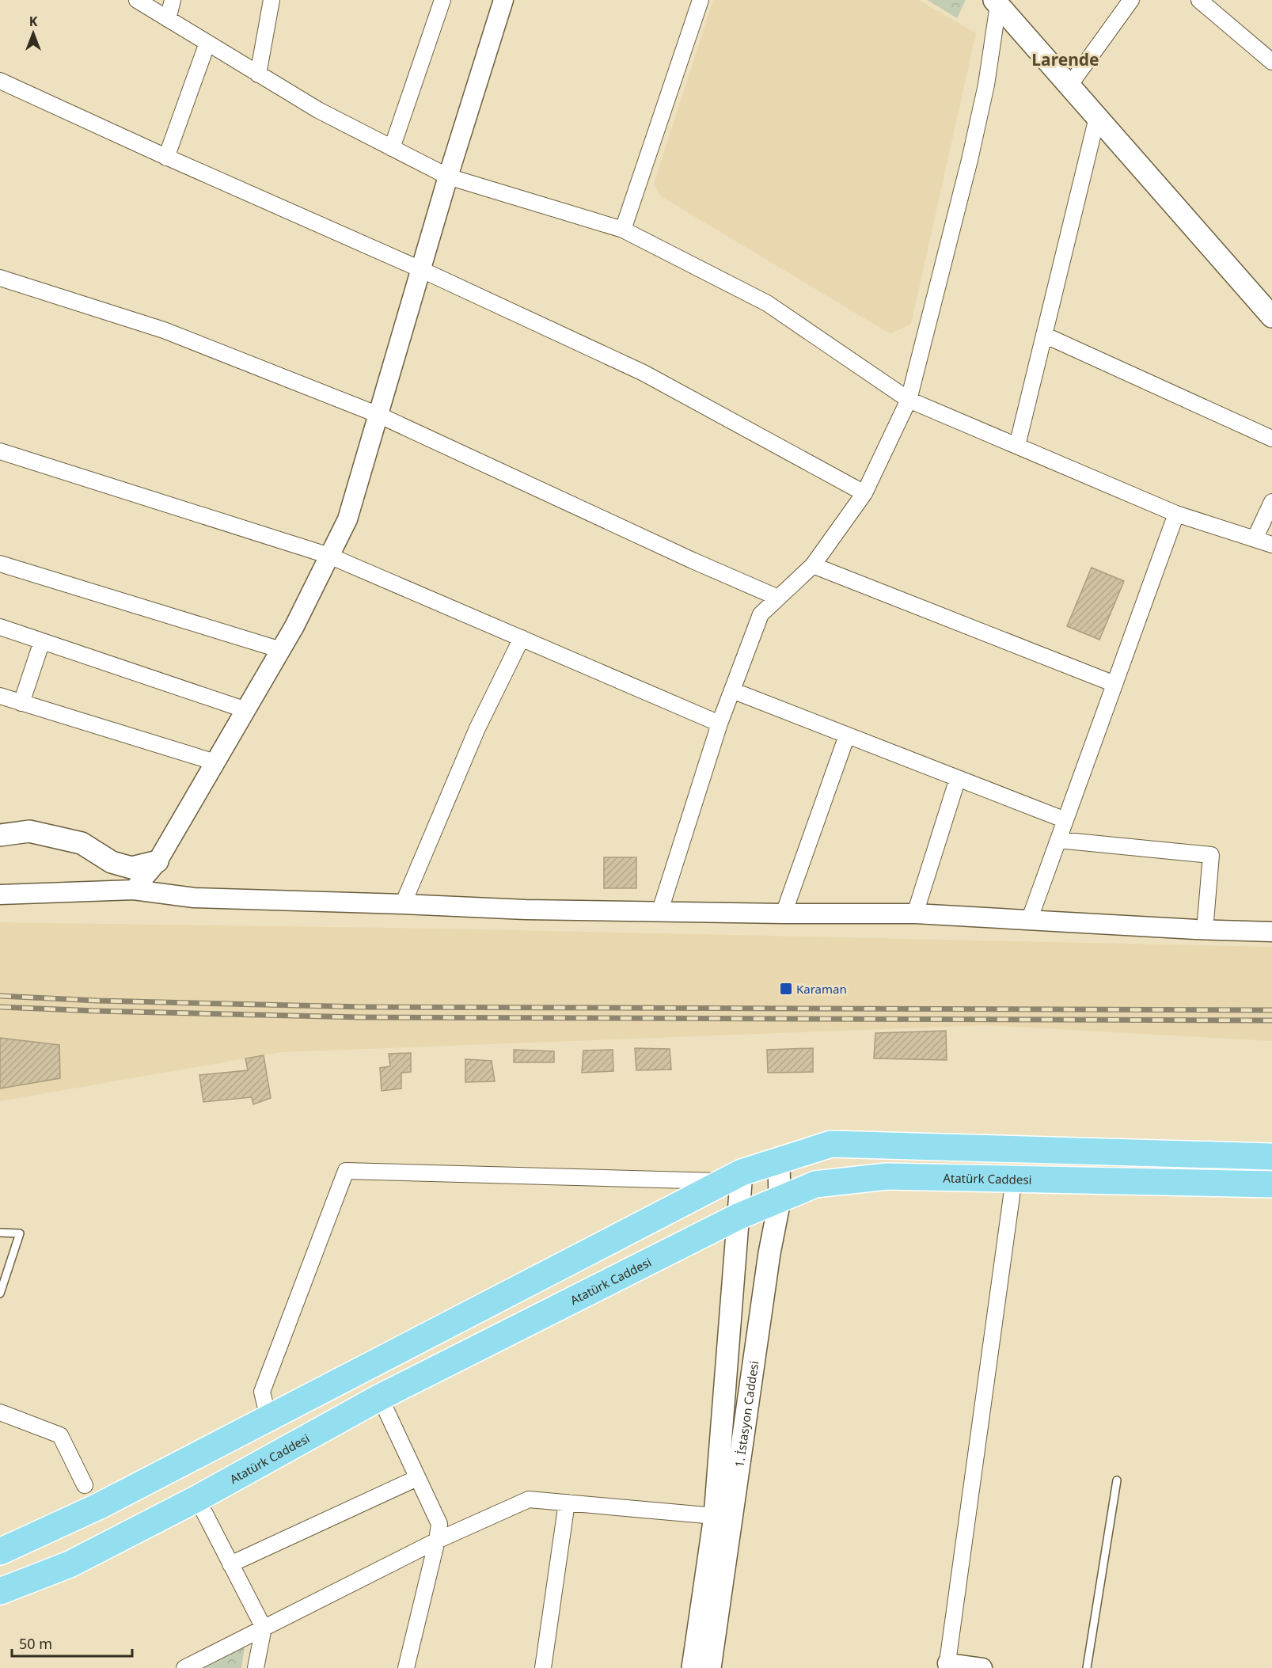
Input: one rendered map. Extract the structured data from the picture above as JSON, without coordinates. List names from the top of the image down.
{
  "streets": {
    "highway": ["Atatürk Caddesi"],
    "main road": ["1. İstasyon Caddesi"]
  },
  "crossings": [
    ["Atatürk Caddesi", "1. İstasyon Caddesi"]
  ],
  "districts": ["Larende"],
  "places": {
    "transit": ["Karaman"]
  },
  "scale_bar": "50 m",
  "north": "top"
}
